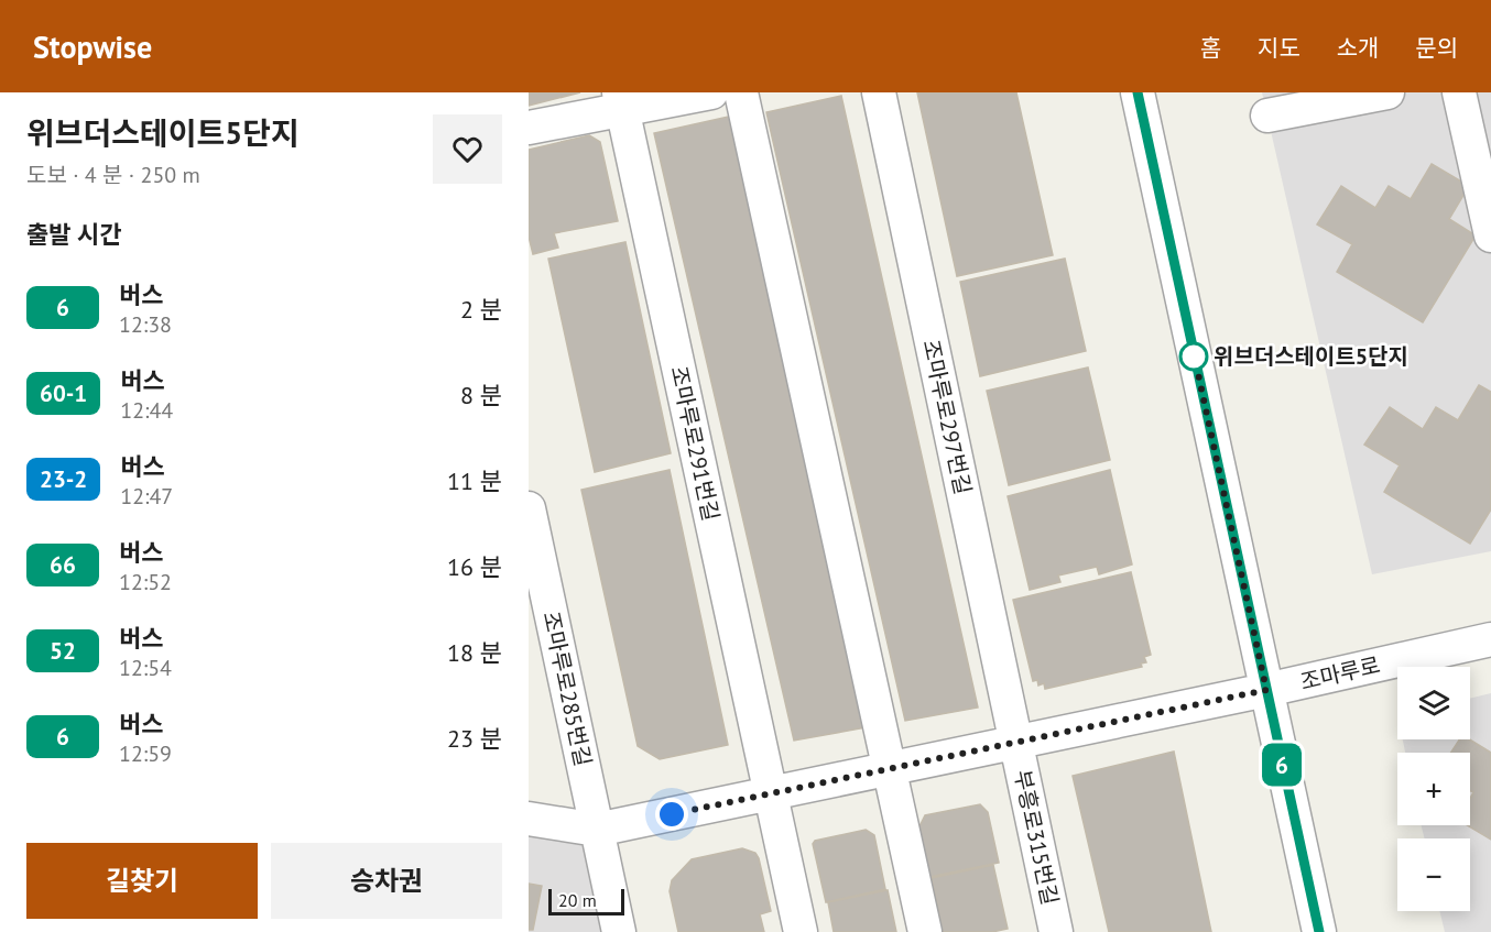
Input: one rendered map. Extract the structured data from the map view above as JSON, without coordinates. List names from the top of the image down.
{
  "streets": {
    "street": [
      "조마루로297번길",
      "조마루로291번길",
      "조마루로",
      "조마루로285번길",
      "부흥로315번길"
    ]
  },
  "crossings": [
    ["조마루로297번길", "조마루로"],
    ["조마루로297번길", "부흥로315번길"],
    ["조마루로291번길", "조마루로"],
    ["조마루로", "조마루로285번길"],
    ["조마루로", "부흥로315번길"]
  ],
  "places": ["위브더스테이트5단지"],
  "lines": ["bus line 6"],
  "scale_bar": "20 m",
  "page": {
    "header": "Stopwise",
    "nav": [
      "홈",
      "지도",
      "소개",
      "문의"
    ],
    "heading": [
      ["위브더스테이트5단지", "도보 · 4 분 · 250 m"],
      "출발 시간"
    ],
    "on_map": "6",
    "list": [
      {
        "mark": "6",
        "name": "버스",
        "note": "12:38",
        "value": "2 분"
      },
      {
        "mark": "60-1",
        "name": "버스",
        "note": "12:44",
        "value": "8 분"
      },
      {
        "mark": "23-2",
        "name": "버스",
        "note": "12:47",
        "value": "11 분"
      },
      {
        "mark": "66",
        "name": "버스",
        "note": "12:52",
        "value": "16 분"
      },
      {
        "mark": "52",
        "name": "버스",
        "note": "12:54",
        "value": "18 분"
      },
      {
        "mark": "6",
        "name": "버스",
        "note": "12:59",
        "value": "23 분"
      }
    ],
    "map_buttons": ["+", "−"],
    "buttons": ["길찾기", "승차권"],
    "scale": "20 m"
  }
}
